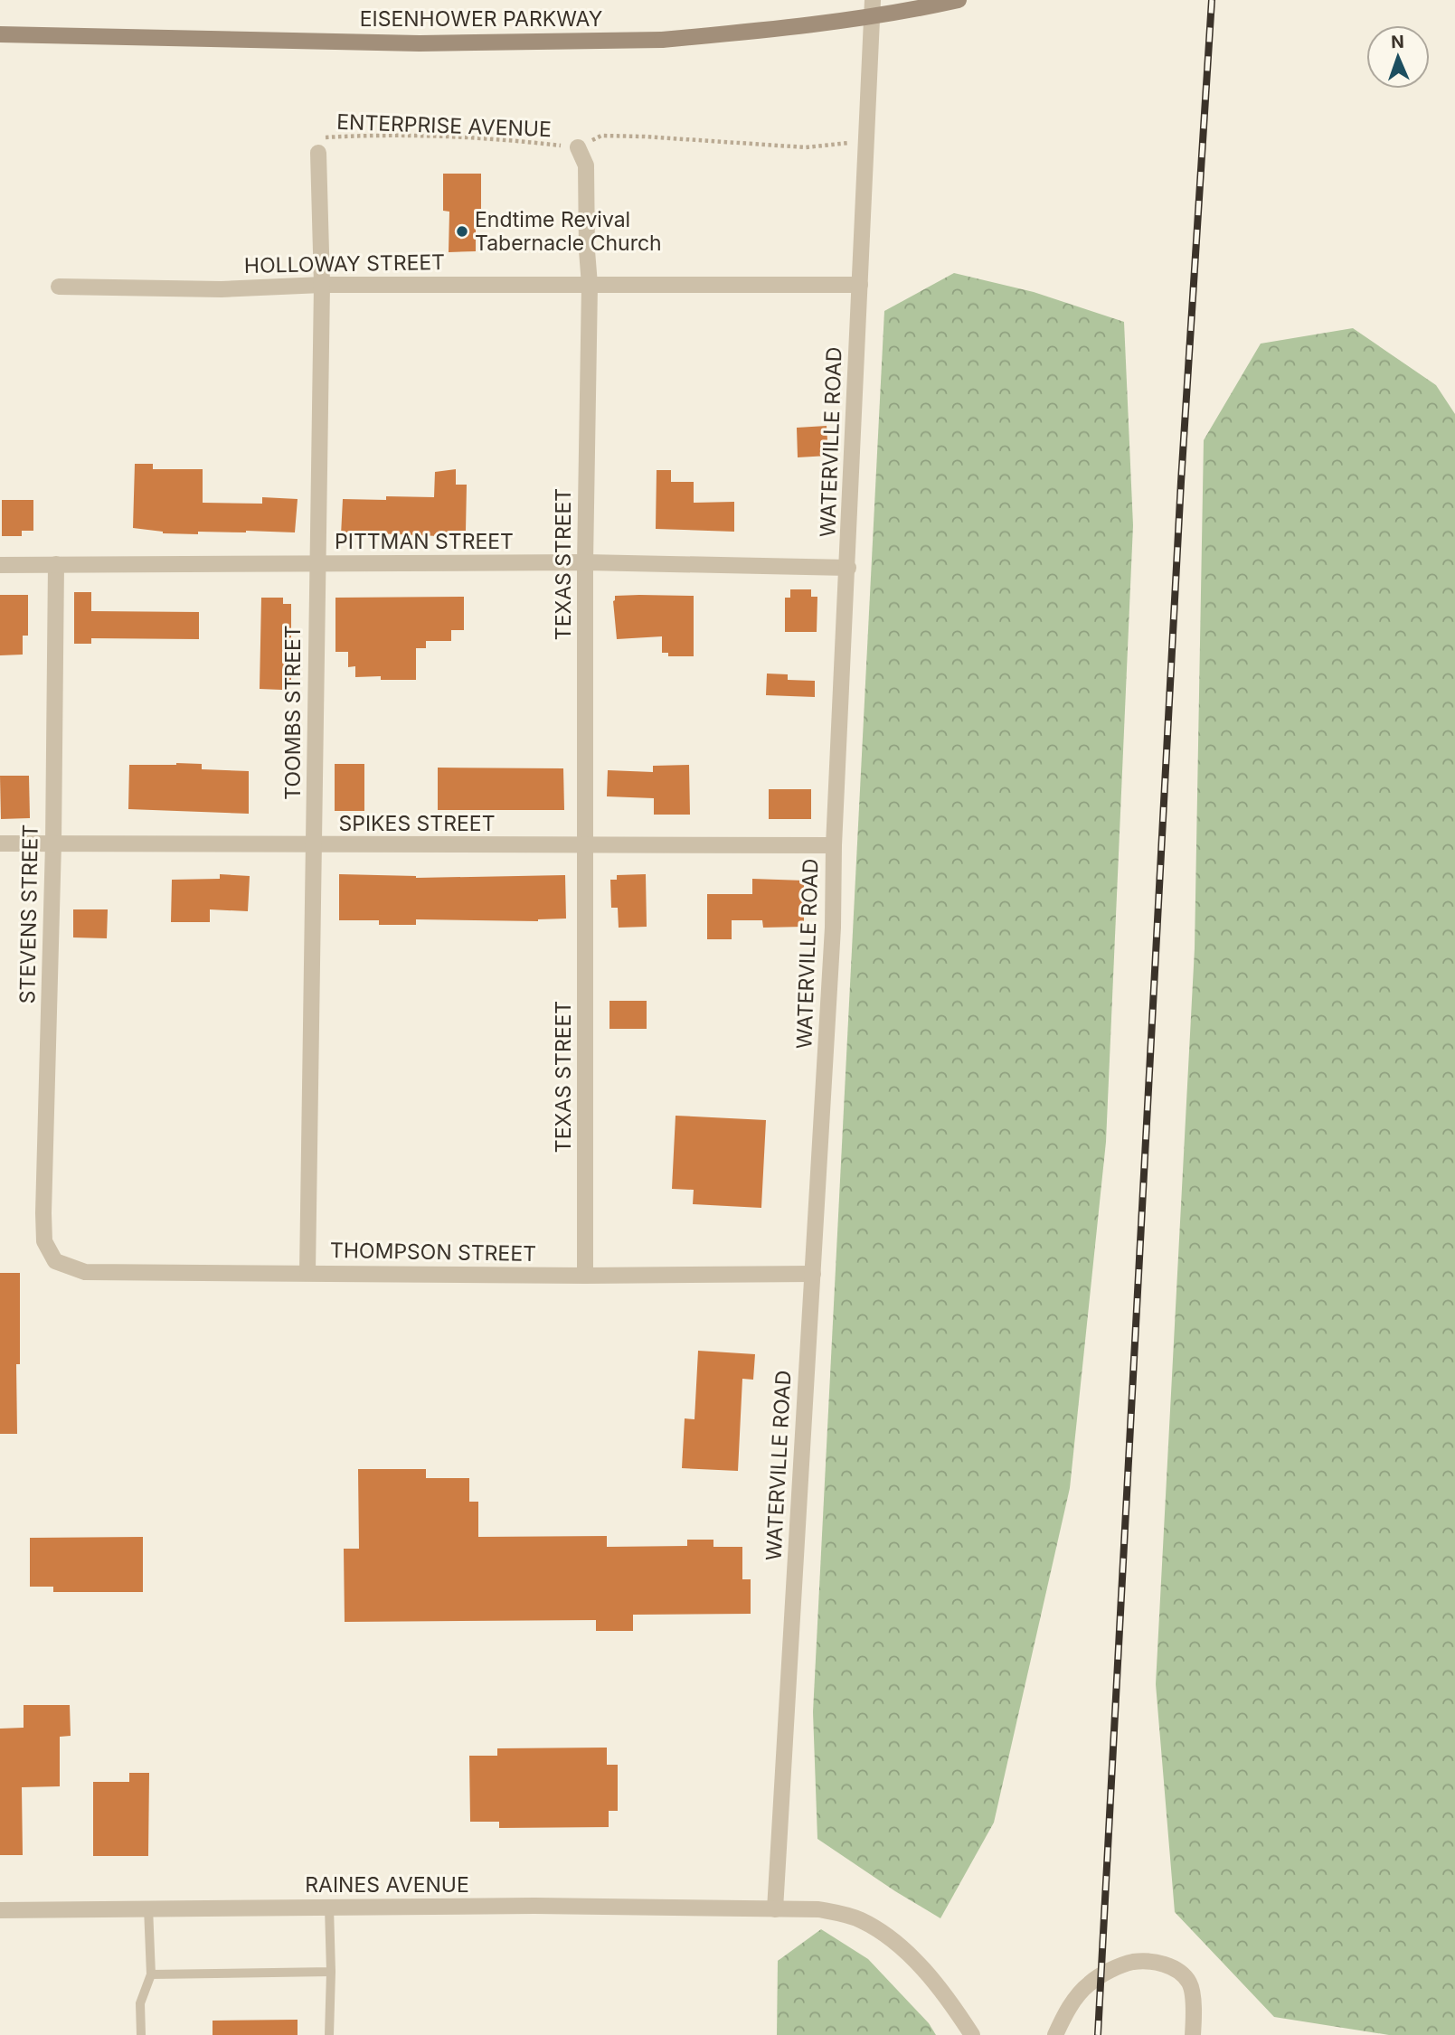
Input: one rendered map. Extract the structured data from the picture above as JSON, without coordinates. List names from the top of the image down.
{
  "streets": {
    "street": [
      "EISENHOWER PARKWAY",
      "HOLLOWAY STREET",
      "WATERVILLE ROAD",
      "PITTMAN STREET",
      "TEXAS STREET",
      "TOOMBS STREET",
      "SPIKES STREET",
      "STEVENS STREET",
      "THOMPSON STREET",
      "RAINES AVENUE"
    ],
    "path": ["ENTERPRISE AVENUE"]
  },
  "crossings": [
    ["ENTERPRISE AVENUE", "TEXAS STREET"],
    ["ENTERPRISE AVENUE", "TOOMBS STREET"],
    ["HOLLOWAY STREET", "WATERVILLE ROAD"],
    ["HOLLOWAY STREET", "TEXAS STREET"],
    ["HOLLOWAY STREET", "TOOMBS STREET"],
    ["WATERVILLE ROAD", "PITTMAN STREET"],
    ["WATERVILLE ROAD", "SPIKES STREET"],
    ["WATERVILLE ROAD", "THOMPSON STREET"],
    ["WATERVILLE ROAD", "RAINES AVENUE"],
    ["PITTMAN STREET", "TEXAS STREET"],
    ["PITTMAN STREET", "TOOMBS STREET"],
    ["PITTMAN STREET", "STEVENS STREET"],
    ["TEXAS STREET", "SPIKES STREET"],
    ["TEXAS STREET", "THOMPSON STREET"],
    ["TOOMBS STREET", "SPIKES STREET"],
    ["TOOMBS STREET", "THOMPSON STREET"],
    ["SPIKES STREET", "STEVENS STREET"],
    ["STEVENS STREET", "THOMPSON STREET"]
  ],
  "places": ["Endtime Revival Tabernacle Church"],
  "north": "top"
}
